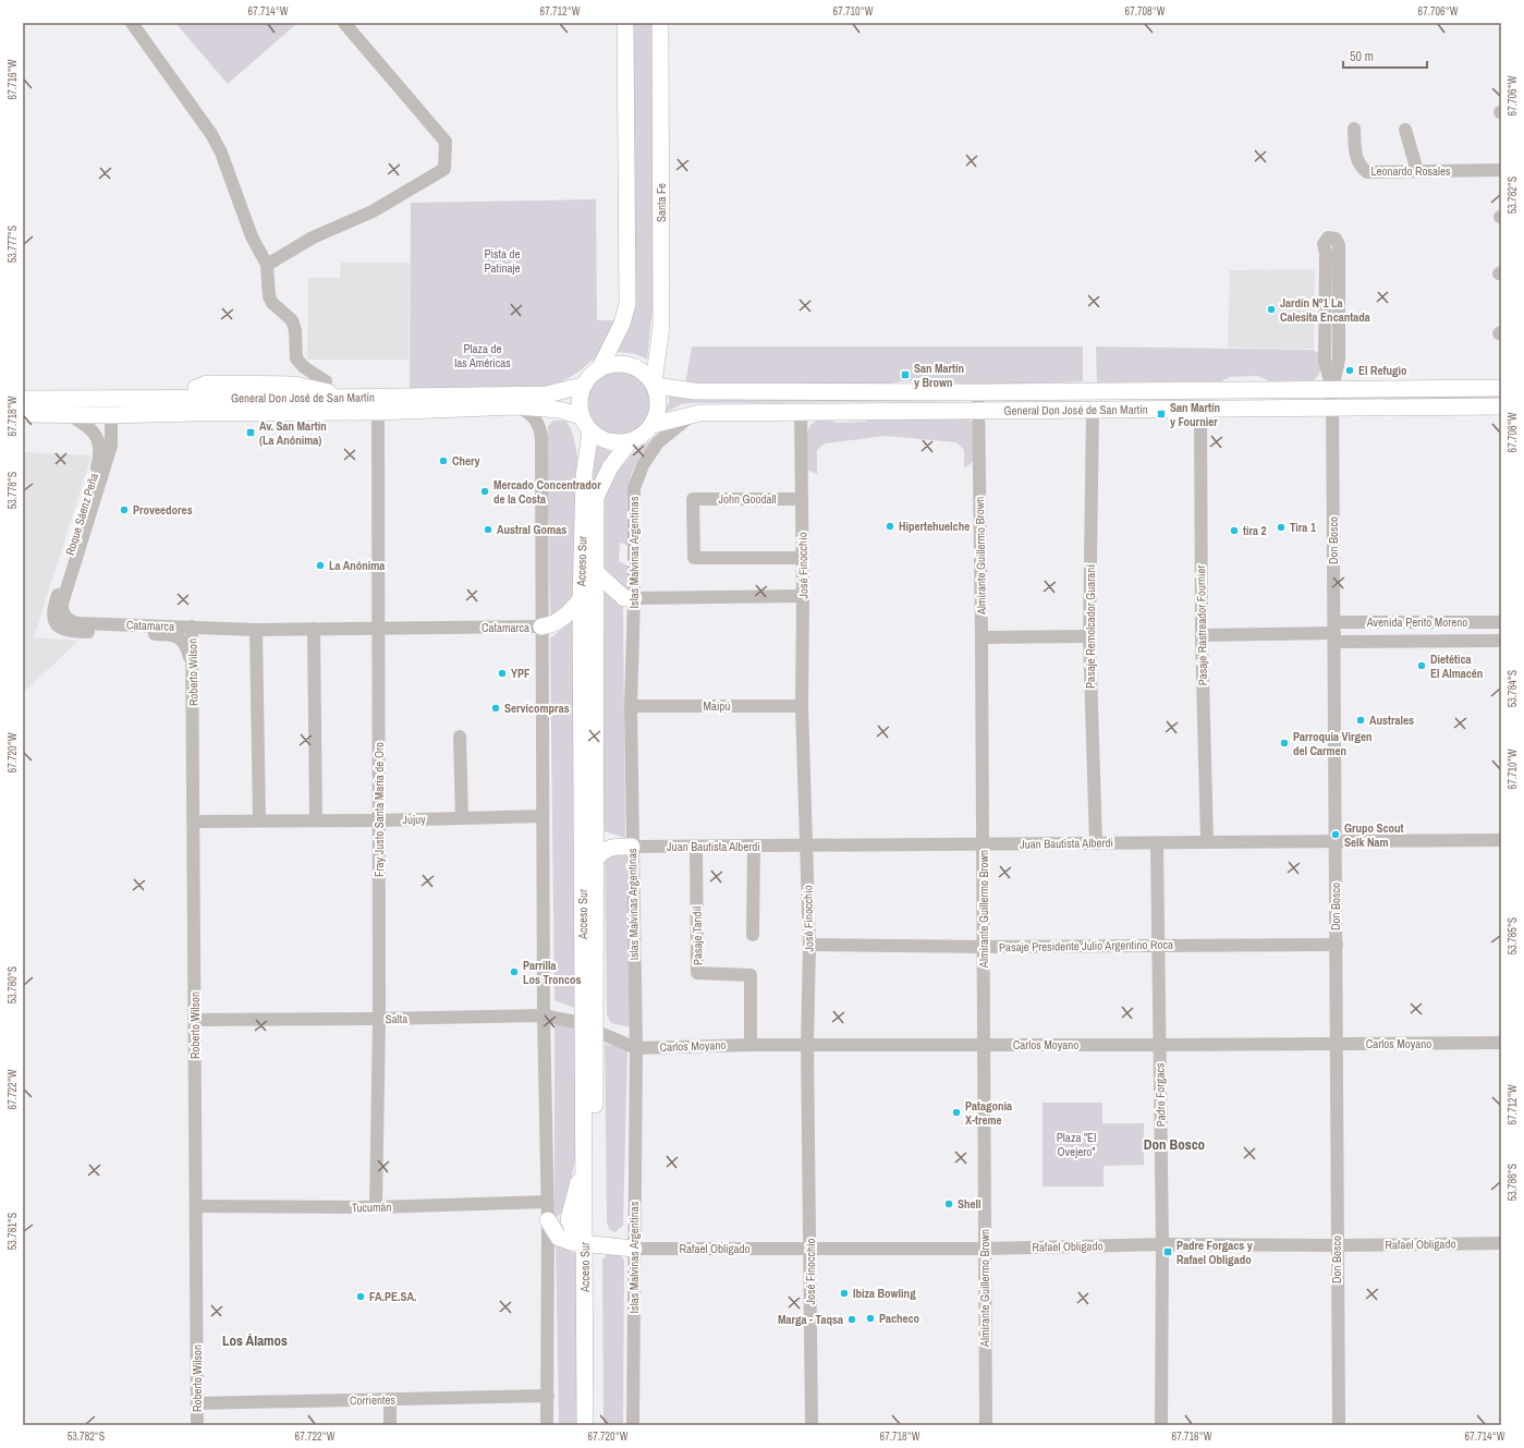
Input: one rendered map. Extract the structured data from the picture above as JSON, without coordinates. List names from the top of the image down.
{
  "streets": {
    "main road": ["Santa Fe", "General Don José de San Martín", "Acceso Sur"],
    "street": [
      "Leonardo Rosales",
      "John Goodall",
      "Roque Sáenz Peña",
      "Don Bosco",
      "Islas Malvinas Argentinas",
      "Almirante Guillermo Brown",
      "José Finocchio",
      "Avenida Perito Moreno",
      "Catamarca",
      "Pasaje Rastreador Fournier",
      "Pasaje Remolcador Guaraní",
      "Roberto Wilson",
      "Maipú",
      "Fray Justo Santa María de Oro",
      "Jujuy",
      "Juan Bautista Alberdi",
      "Pasaje Tandil",
      "Pasaje Presidente Julio Argentino Roca",
      "Salta",
      "Carlos Moyano",
      "Padre Forgacs",
      "Tucumán",
      "Rafael Obligado",
      "Corrientes"
    ]
  },
  "crossings": [
    ["Santa Fe", "General Don José de San Martín"],
    ["Santa Fe", "Acceso Sur"],
    ["General Don José de San Martín", "Roque Sáenz Peña"],
    ["General Don José de San Martín", "Don Bosco"],
    ["General Don José de San Martín", "Islas Malvinas Argentinas"],
    ["General Don José de San Martín", "Almirante Guillermo Brown"],
    ["General Don José de San Martín", "Acceso Sur"],
    ["General Don José de San Martín", "José Finocchio"],
    ["General Don José de San Martín", "Pasaje Rastreador Fournier"],
    ["General Don José de San Martín", "Pasaje Remolcador Guaraní"],
    ["General Don José de San Martín", "Fray Justo Santa María de Oro"],
    ["John Goodall", "José Finocchio"],
    ["Roque Sáenz Peña", "Catamarca"],
    ["Don Bosco", "Avenida Perito Moreno"],
    ["Don Bosco", "Juan Bautista Alberdi"],
    ["Don Bosco", "Pasaje Presidente Julio Argentino Roca"],
    ["Don Bosco", "Carlos Moyano"],
    ["Don Bosco", "Rafael Obligado"],
    ["Islas Malvinas Argentinas", "Maipú"],
    ["Islas Malvinas Argentinas", "Juan Bautista Alberdi"],
    ["Islas Malvinas Argentinas", "Carlos Moyano"],
    ["Islas Malvinas Argentinas", "Rafael Obligado"],
    ["Almirante Guillermo Brown", "Juan Bautista Alberdi"],
    ["Almirante Guillermo Brown", "Pasaje Presidente Julio Argentino Roca"],
    ["Almirante Guillermo Brown", "Carlos Moyano"],
    ["Almirante Guillermo Brown", "Rafael Obligado"],
    ["Acceso Sur", "Salta"],
    ["Acceso Sur", "Carlos Moyano"],
    ["José Finocchio", "Maipú"],
    ["José Finocchio", "Juan Bautista Alberdi"],
    ["José Finocchio", "Pasaje Presidente Julio Argentino Roca"],
    ["José Finocchio", "Carlos Moyano"],
    ["José Finocchio", "Rafael Obligado"],
    ["Avenida Perito Moreno", "Pasaje Rastreador Fournier"],
    ["Catamarca", "Roberto Wilson"],
    ["Catamarca", "Fray Justo Santa María de Oro"],
    ["Pasaje Rastreador Fournier", "Juan Bautista Alberdi"],
    ["Pasaje Remolcador Guaraní", "Juan Bautista Alberdi"],
    ["Roberto Wilson", "Jujuy"],
    ["Roberto Wilson", "Salta"],
    ["Roberto Wilson", "Tucumán"],
    ["Roberto Wilson", "Corrientes"],
    ["Fray Justo Santa María de Oro", "Jujuy"],
    ["Fray Justo Santa María de Oro", "Salta"],
    ["Fray Justo Santa María de Oro", "Tucumán"],
    ["Juan Bautista Alberdi", "Pasaje Tandil"],
    ["Juan Bautista Alberdi", "Padre Forgacs"],
    ["Pasaje Tandil", "Carlos Moyano"],
    ["Pasaje Presidente Julio Argentino Roca", "Padre Forgacs"],
    ["Salta", "Carlos Moyano"],
    ["Carlos Moyano", "Padre Forgacs"],
    ["Padre Forgacs", "Rafael Obligado"]
  ],
  "districts": ["Don Bosco", "Los Álamos"],
  "parks": ["Pista de Patinaje", "Plaza de las Américas", "Plaza \"El Ovejero\""],
  "places": {
    "other": [
      "Jardín Nº1 La Calesita Encantada",
      "El Refugio",
      "Chery",
      "Mercado Concentrador de la Costa",
      "Proveedores",
      "Hipertehuelche",
      "Tira 1",
      "Austral Gomas",
      "tira 2",
      "La Anónima",
      "Dietética El Almacén",
      "YPF",
      "Servicompras",
      "Australes",
      "Parroquia Virgen del Carmen",
      "Grupo Scout Selk Nam",
      "Parrilla Los Troncos",
      "Patagonia X-treme",
      "Shell",
      "Ibiza Bowling",
      "FA.PE.SA.",
      "Pacheco",
      "Marga - Taqsa"
    ],
    "transit": [
      "San Martín y Brown",
      "San Martín y Fournier",
      "Av. San Martín (La Anónima)",
      "Padre Forgacs y Rafael Obligado"
    ]
  },
  "scale_bar": "50 m",
  "coordinates": [
    "67.714°W",
    "67.712°W",
    "67.710°W",
    "67.708°W",
    "67.706°W",
    "67.716°W",
    "53.782°S",
    "53.777°S",
    "67.718°W",
    "53.778°S",
    "53.784°S",
    "67.720°W",
    "53.785°S",
    "53.780°S",
    "67.722°W",
    "53.786°S",
    "53.781°S"
  ]
}
